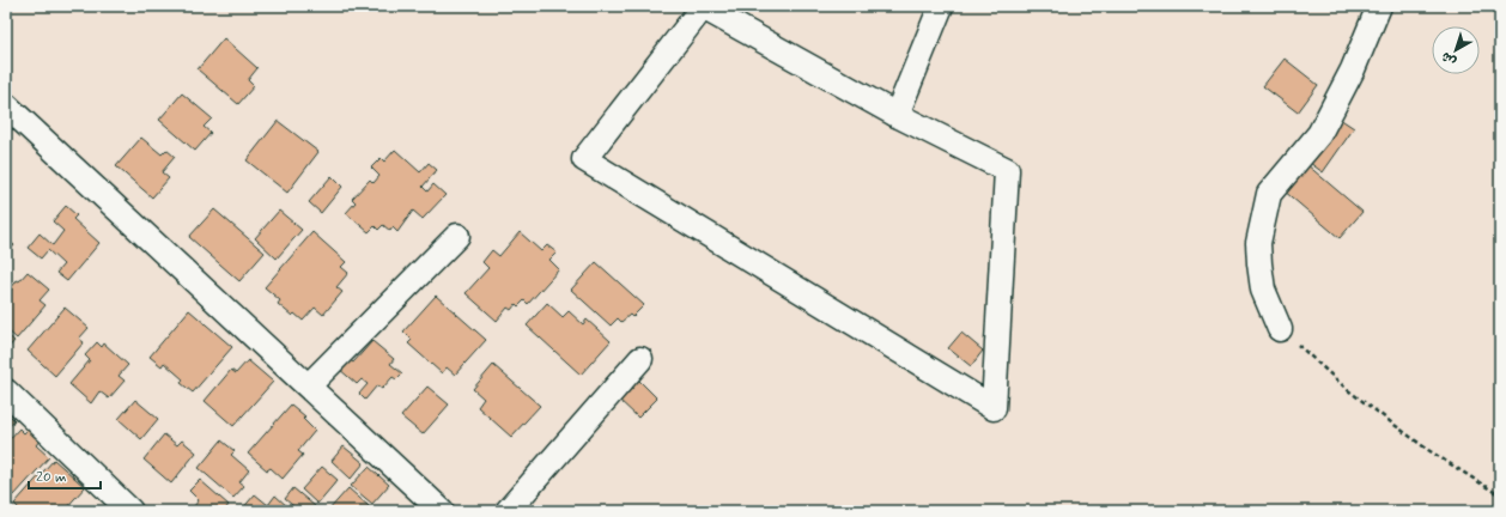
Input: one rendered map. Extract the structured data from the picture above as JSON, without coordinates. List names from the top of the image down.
{
  "scale_bar": "20 m",
  "north": "bottom left"
}
